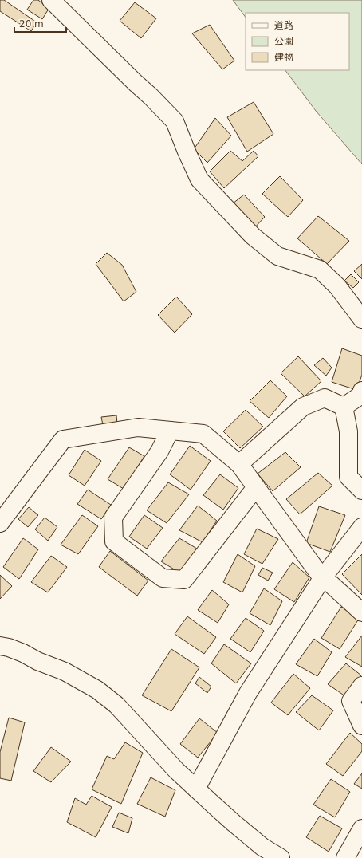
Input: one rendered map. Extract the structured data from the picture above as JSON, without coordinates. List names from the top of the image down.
{
  "legend": ["道路", "公園", "建物"],
  "scale_bar": "20 m"
}
